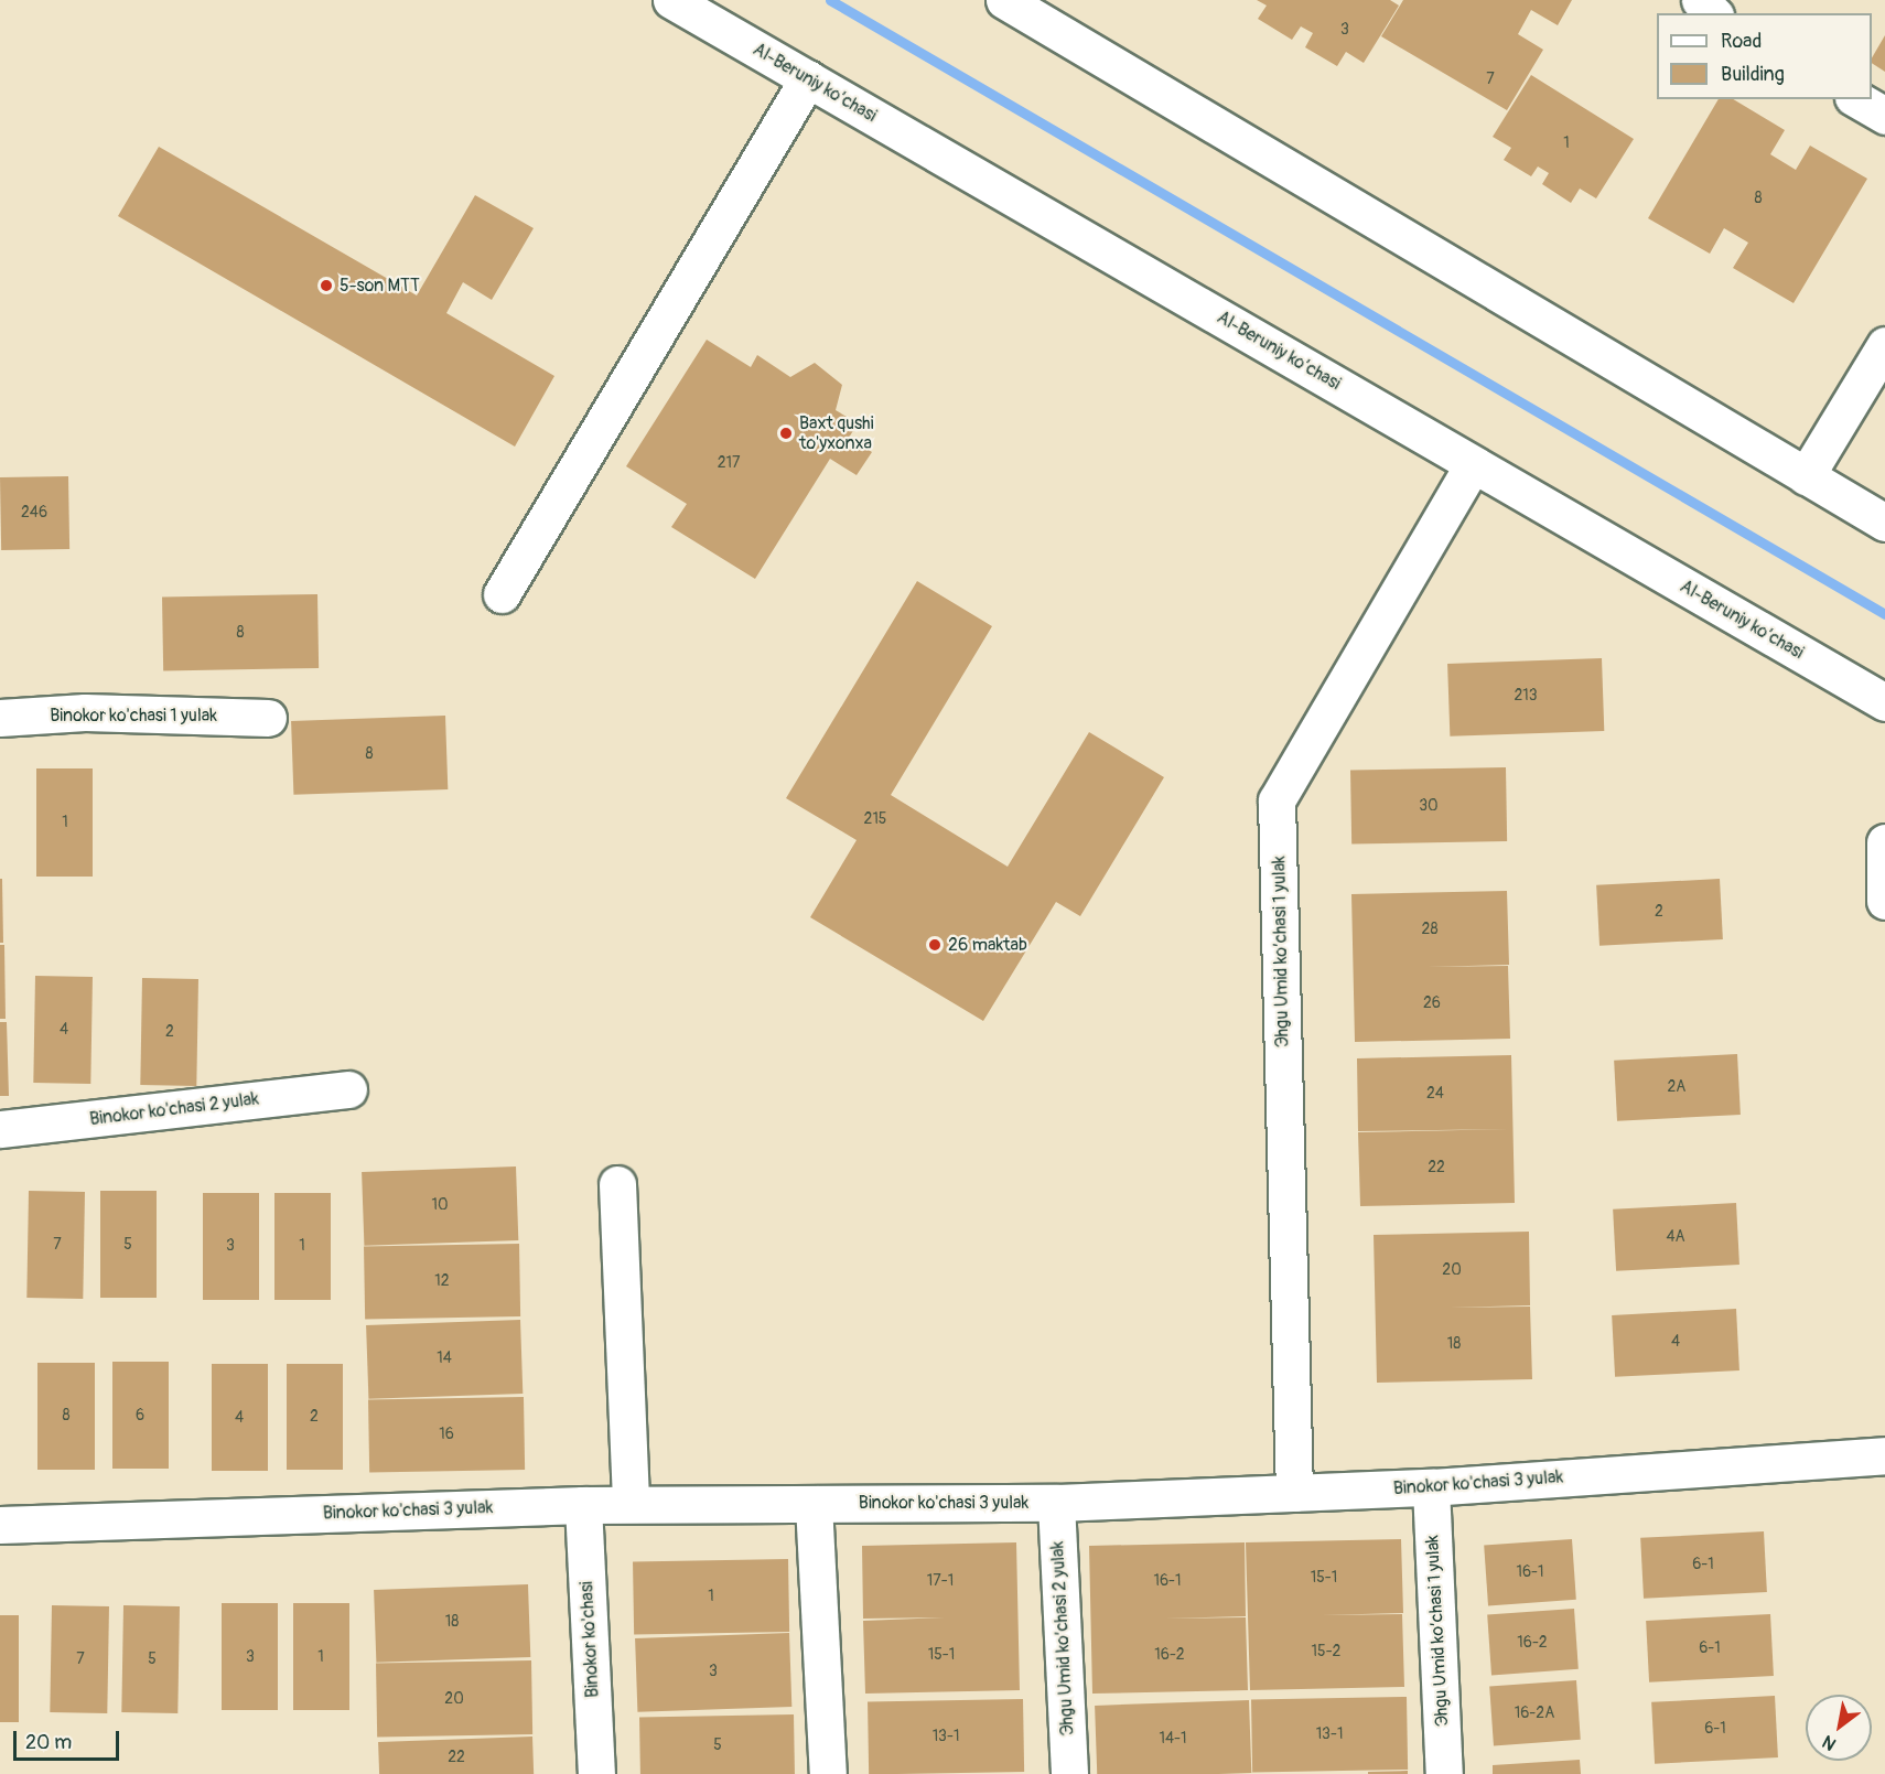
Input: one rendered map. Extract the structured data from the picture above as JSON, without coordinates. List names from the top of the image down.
{
  "streets": {
    "street": [
      "Al-Beruniy ko’chasi",
      "Binokor ko'chasi 1 yulak",
      "Эhgu Umid ko’chasi 1 yulak",
      "Binokor ko'chasi 2 yulak",
      "Binokor ko'chasi 3 yulak",
      "Эhgu Umid ko’chasi 2 yulak",
      "Binokor ko'chasi"
    ]
  },
  "crossings": [
    ["Al-Beruniy ko’chasi", "Эhgu Umid ko’chasi 1 yulak"],
    ["Эhgu Umid ko’chasi 1 yulak", "Binokor ko'chasi 3 yulak"],
    ["Binokor ko'chasi 3 yulak", "Эhgu Umid ko’chasi 2 yulak"],
    ["Binokor ko'chasi 3 yulak", "Binokor ko'chasi"]
  ],
  "places": ["5-son MTT", "Baxt qushi to'yxonxa", "26 maktab"],
  "house_numbers": [
    "3",
    "7",
    "1",
    "8",
    "217",
    "246",
    "8",
    "213",
    "8",
    "30",
    "215",
    "1",
    "2",
    "28",
    "26",
    "4",
    "2",
    "2A",
    "24",
    "22",
    "10",
    "4A",
    "7",
    "5",
    "3",
    "1",
    "20",
    "12",
    "4",
    "18",
    "14",
    "8",
    "6",
    "2",
    "4",
    "16",
    "6-1",
    "16-1",
    "15-1",
    "17-1",
    "16-1",
    "1",
    "18",
    "16-2",
    "6-1",
    "15-2",
    "15-1",
    "16-2",
    "3",
    "1",
    "7",
    "5",
    "3",
    "20",
    "16-2A",
    "6-1",
    "13-1",
    "13-1",
    "14-1",
    "5",
    "22"
  ],
  "legend": ["Road", "Building"],
  "scale_bar": "20 m",
  "north": "bottom left"
}
